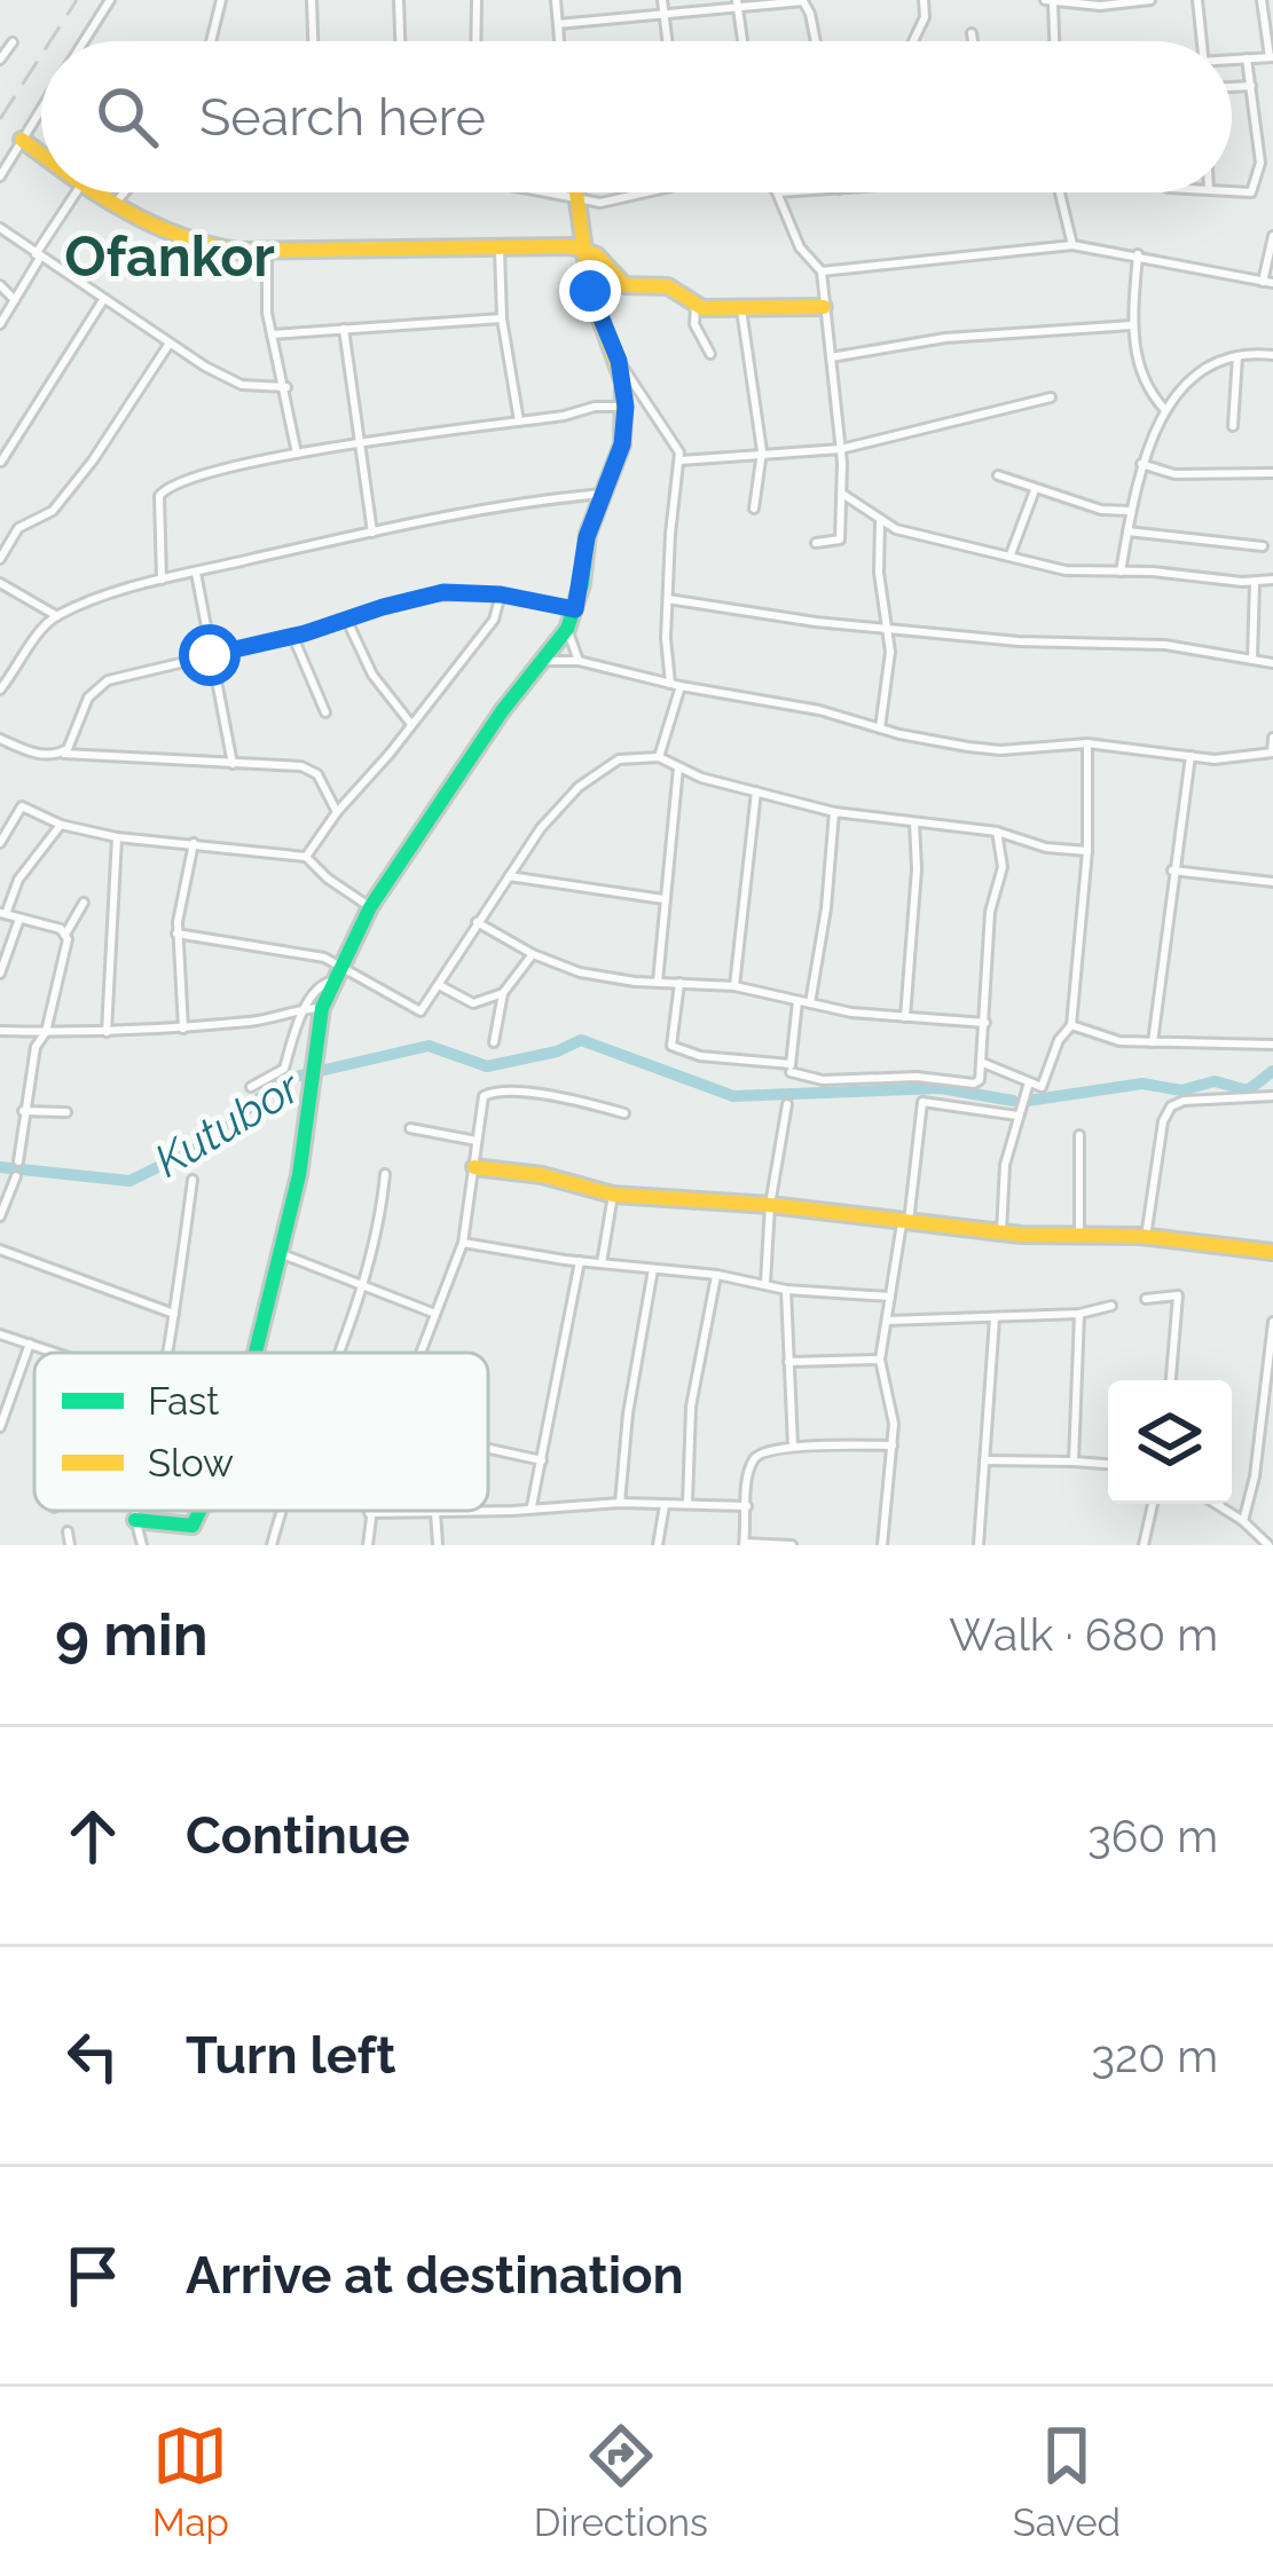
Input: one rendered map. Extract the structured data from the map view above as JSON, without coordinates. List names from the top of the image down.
{
  "districts": ["Ofankor"],
  "water": ["Kutubor"],
  "legend": ["Fast", "Slow"],
  "page": {
    "search": "Search here",
    "heading": ["9 min", "Walk · 680 m"],
    "list": [
      ["Continue", "360 m"],
      ["Turn left", "320 m"],
      "Arrive at destination"
    ],
    "nav": ["Map", "Directions", "Saved"]
  }
}
